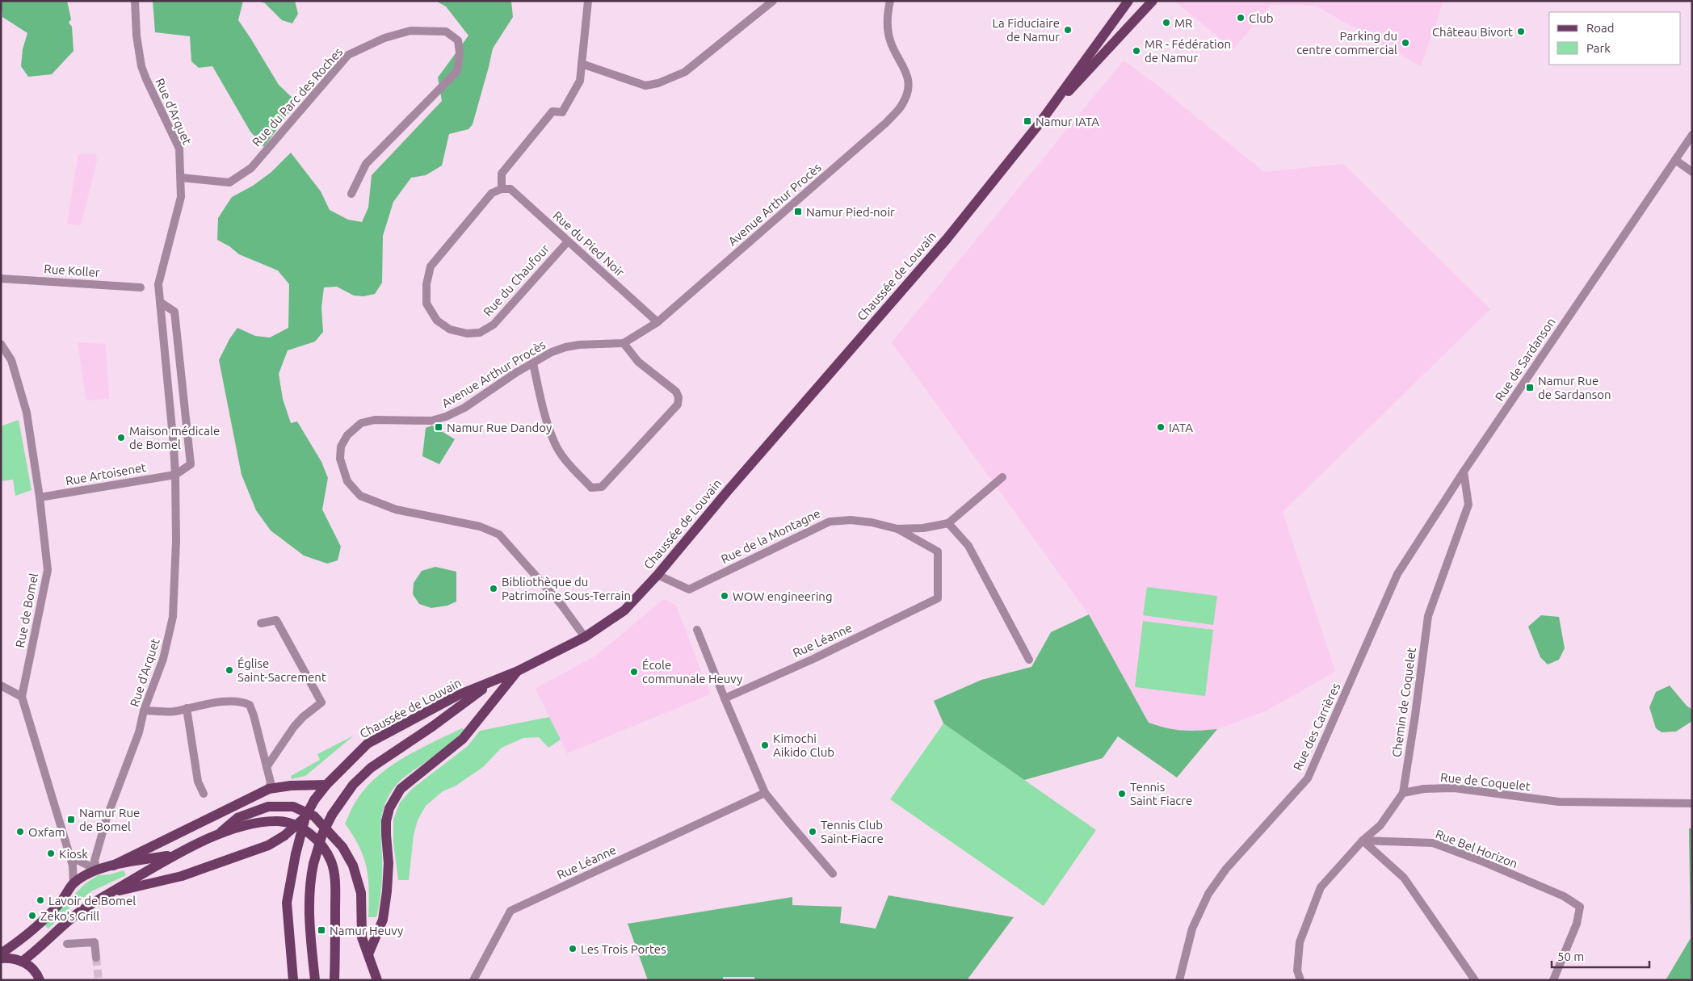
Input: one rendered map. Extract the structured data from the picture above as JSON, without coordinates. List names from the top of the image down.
{
  "streets": {
    "main road": ["Chaussée de Louvain"],
    "street": [
      "Rue du Parc des Roches",
      "Rue d'Arquet",
      "Avenue Arthur Procès",
      "Rue du Pied Noir",
      "Rue Koller",
      "Rue du Chaufour",
      "Rue de Sardanson",
      "Rue Artoisenet",
      "Rue de la Montagne",
      "Rue de Bomel",
      "Rue Léanne",
      "Chemin de Coquelet",
      "Rue des Carrières",
      "Rue de Coquelet",
      "Rue Bel Horizon"
    ]
  },
  "crossings": [
    ["Rue du Parc des Roches", "Rue d'Arquet"],
    ["Rue d'Arquet", "Rue Artoisenet"],
    ["Avenue Arthur Procès", "Rue du Pied Noir"],
    ["Avenue Arthur Procès", "Chaussée de Louvain"],
    ["Rue du Pied Noir", "Rue du Chaufour"],
    ["Chaussée de Louvain", "Rue de la Montagne"],
    ["Rue de Sardanson", "Chemin de Coquelet"],
    ["Rue de Sardanson", "Rue des Carrières"],
    ["Rue Artoisenet", "Rue de Bomel"],
    ["Rue de la Montagne", "Rue Léanne"],
    ["Chemin de Coquelet", "Rue des Carrières"],
    ["Chemin de Coquelet", "Rue de Coquelet"]
  ],
  "places": {
    "other": [
      "Club",
      "MR",
      "La Fiduciaire de Namur",
      "Château Bivort",
      "Parking du centre commercial",
      "MR - Fédération de Namur",
      "IATA",
      "Maison médicale de Bomel",
      "Bibliothèque du Patrimoine Sous-Terrain",
      "WOW engineering",
      "Église Saint-Sacrement",
      "École communale Heuvy",
      "Kimochi Aikido Club",
      "Tennis Saint Fiacre",
      "Oxfam",
      "Tennis Club Saint-Fiacre",
      "Kiosk",
      "Lavoir de Bomel",
      "Zeko's Grill",
      "Les Trois Portes"
    ],
    "transit": [
      "Namur IATA",
      "Namur Pied-noir",
      "Namur Rue de Sardanson",
      "Namur Rue Dandoy",
      "Namur Rue de Bomel",
      "Namur Heuvy"
    ]
  },
  "legend": ["Road", "Park"],
  "scale_bar": "50 m"
}
